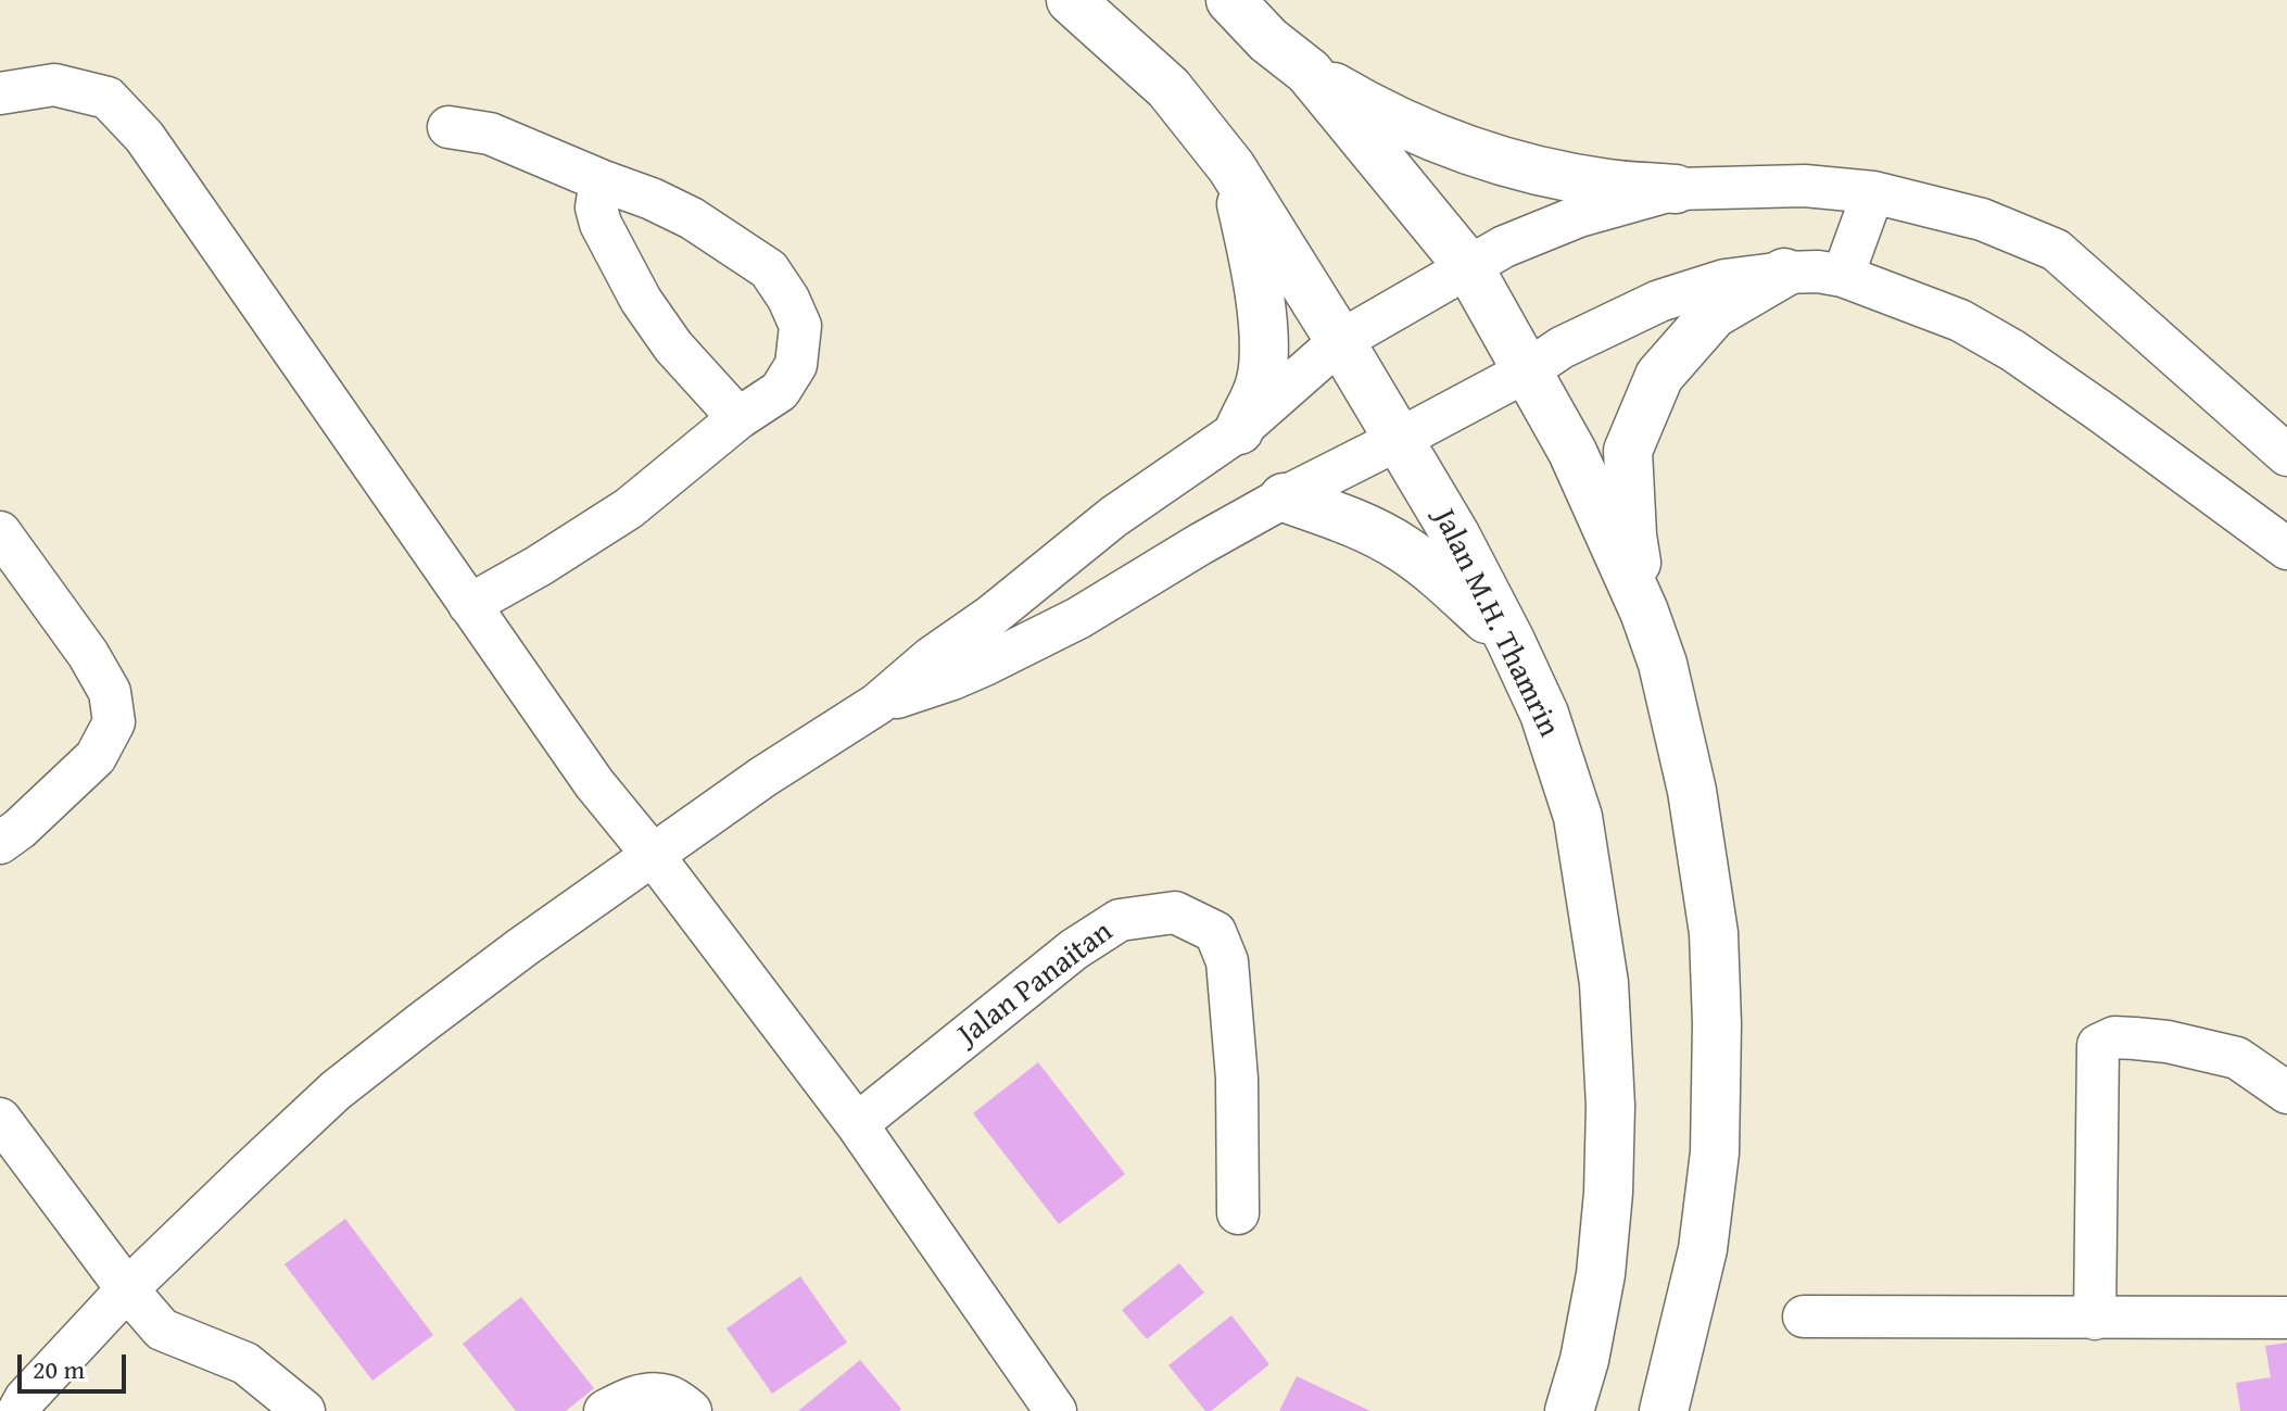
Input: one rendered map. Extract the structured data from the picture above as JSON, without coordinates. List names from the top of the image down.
{
  "streets": {
    "main road": ["Jalan M.H. Thamrin"],
    "street": ["Jalan Panaitan"]
  },
  "scale_bar": "20 m"
}
